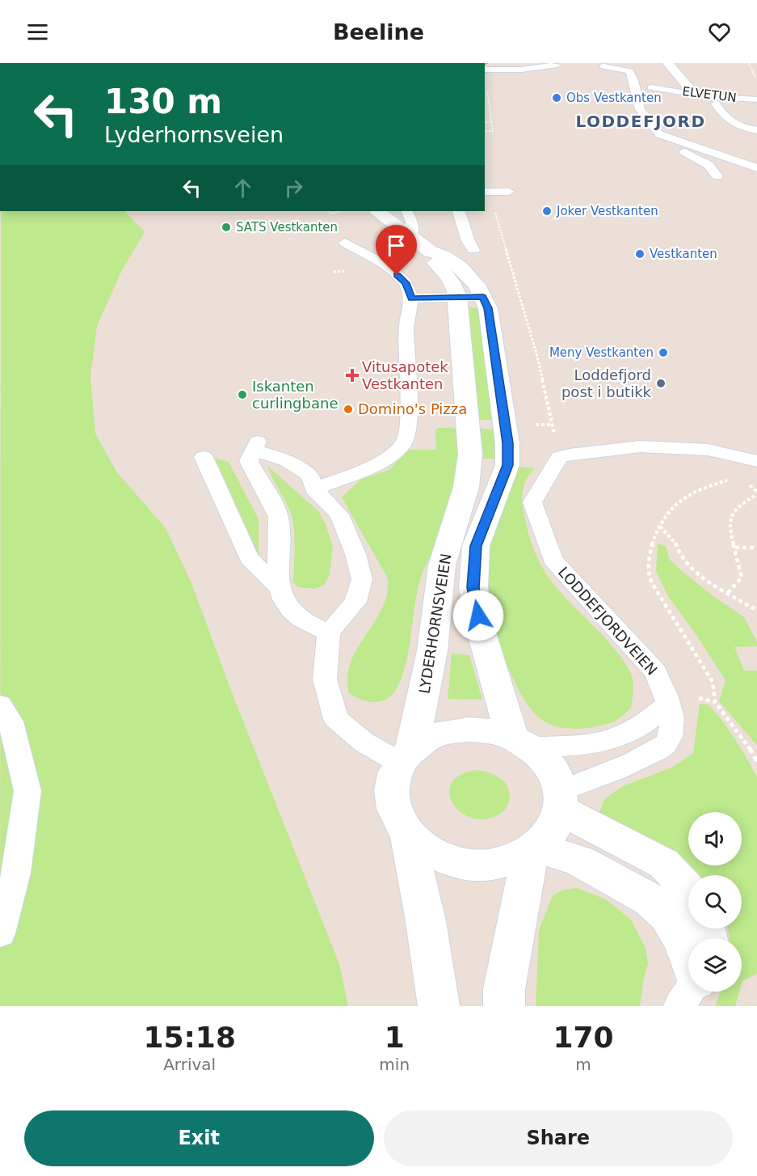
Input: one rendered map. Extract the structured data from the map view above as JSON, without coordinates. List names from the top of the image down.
{
  "streets": {
    "main road": ["LYDERHORNSVEIEN"],
    "lane": ["ELVETUN", "LODDEFJORDVEIEN"]
  },
  "crossings": [
    ["LODDEFJORDVEIEN", "LYDERHORNSVEIEN"]
  ],
  "districts": ["LODDEFJORD"],
  "places": {
    "other": [
      "Obs Vestkanten",
      "Joker Vestkanten",
      "SATS Vestkanten",
      "Vestkanten",
      "Meny Vestkanten",
      "Loddefjord post i butikk",
      "Iskanten curlingbane",
      "Domino's Pizza"
    ],
    "health": ["Vitusapotek Vestkanten"]
  },
  "page": {
    "header": "Beeline",
    "turn": ["130 m", "Lyderhornsveien"],
    "eta": [
      "15:18",
      "Arrival",
      "1",
      "min",
      "170",
      "m"
    ],
    "buttons": ["Exit", "Share"]
  }
}
